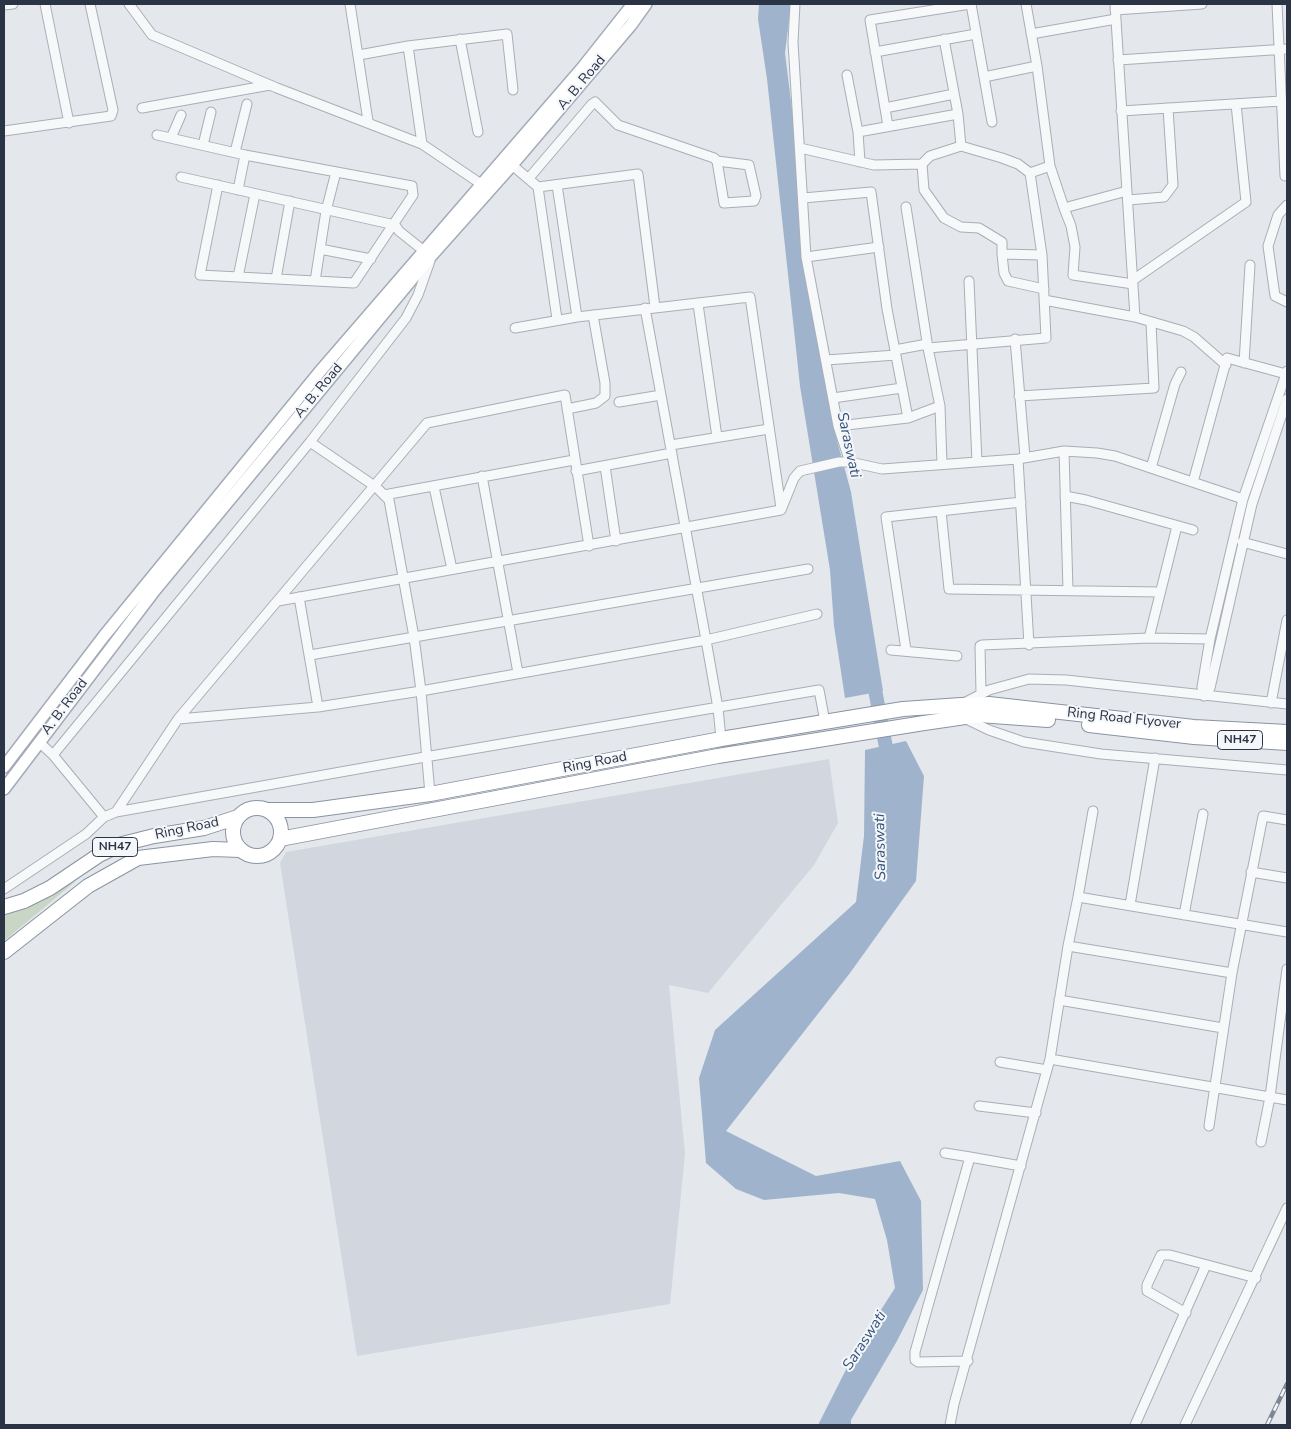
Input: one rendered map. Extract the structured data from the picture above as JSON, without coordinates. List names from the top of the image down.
{
  "streets": {
    "highway": ["Ring Road Flyover", "NH47", "Ring Road"],
    "main road": ["A. B. Road"]
  },
  "crossings": [
    ["Ring Road Flyover", "NH47"],
    ["Ring Road Flyover", "Ring Road"],
    ["NH47", "Ring Road"]
  ],
  "water": ["Saraswati"]
}
